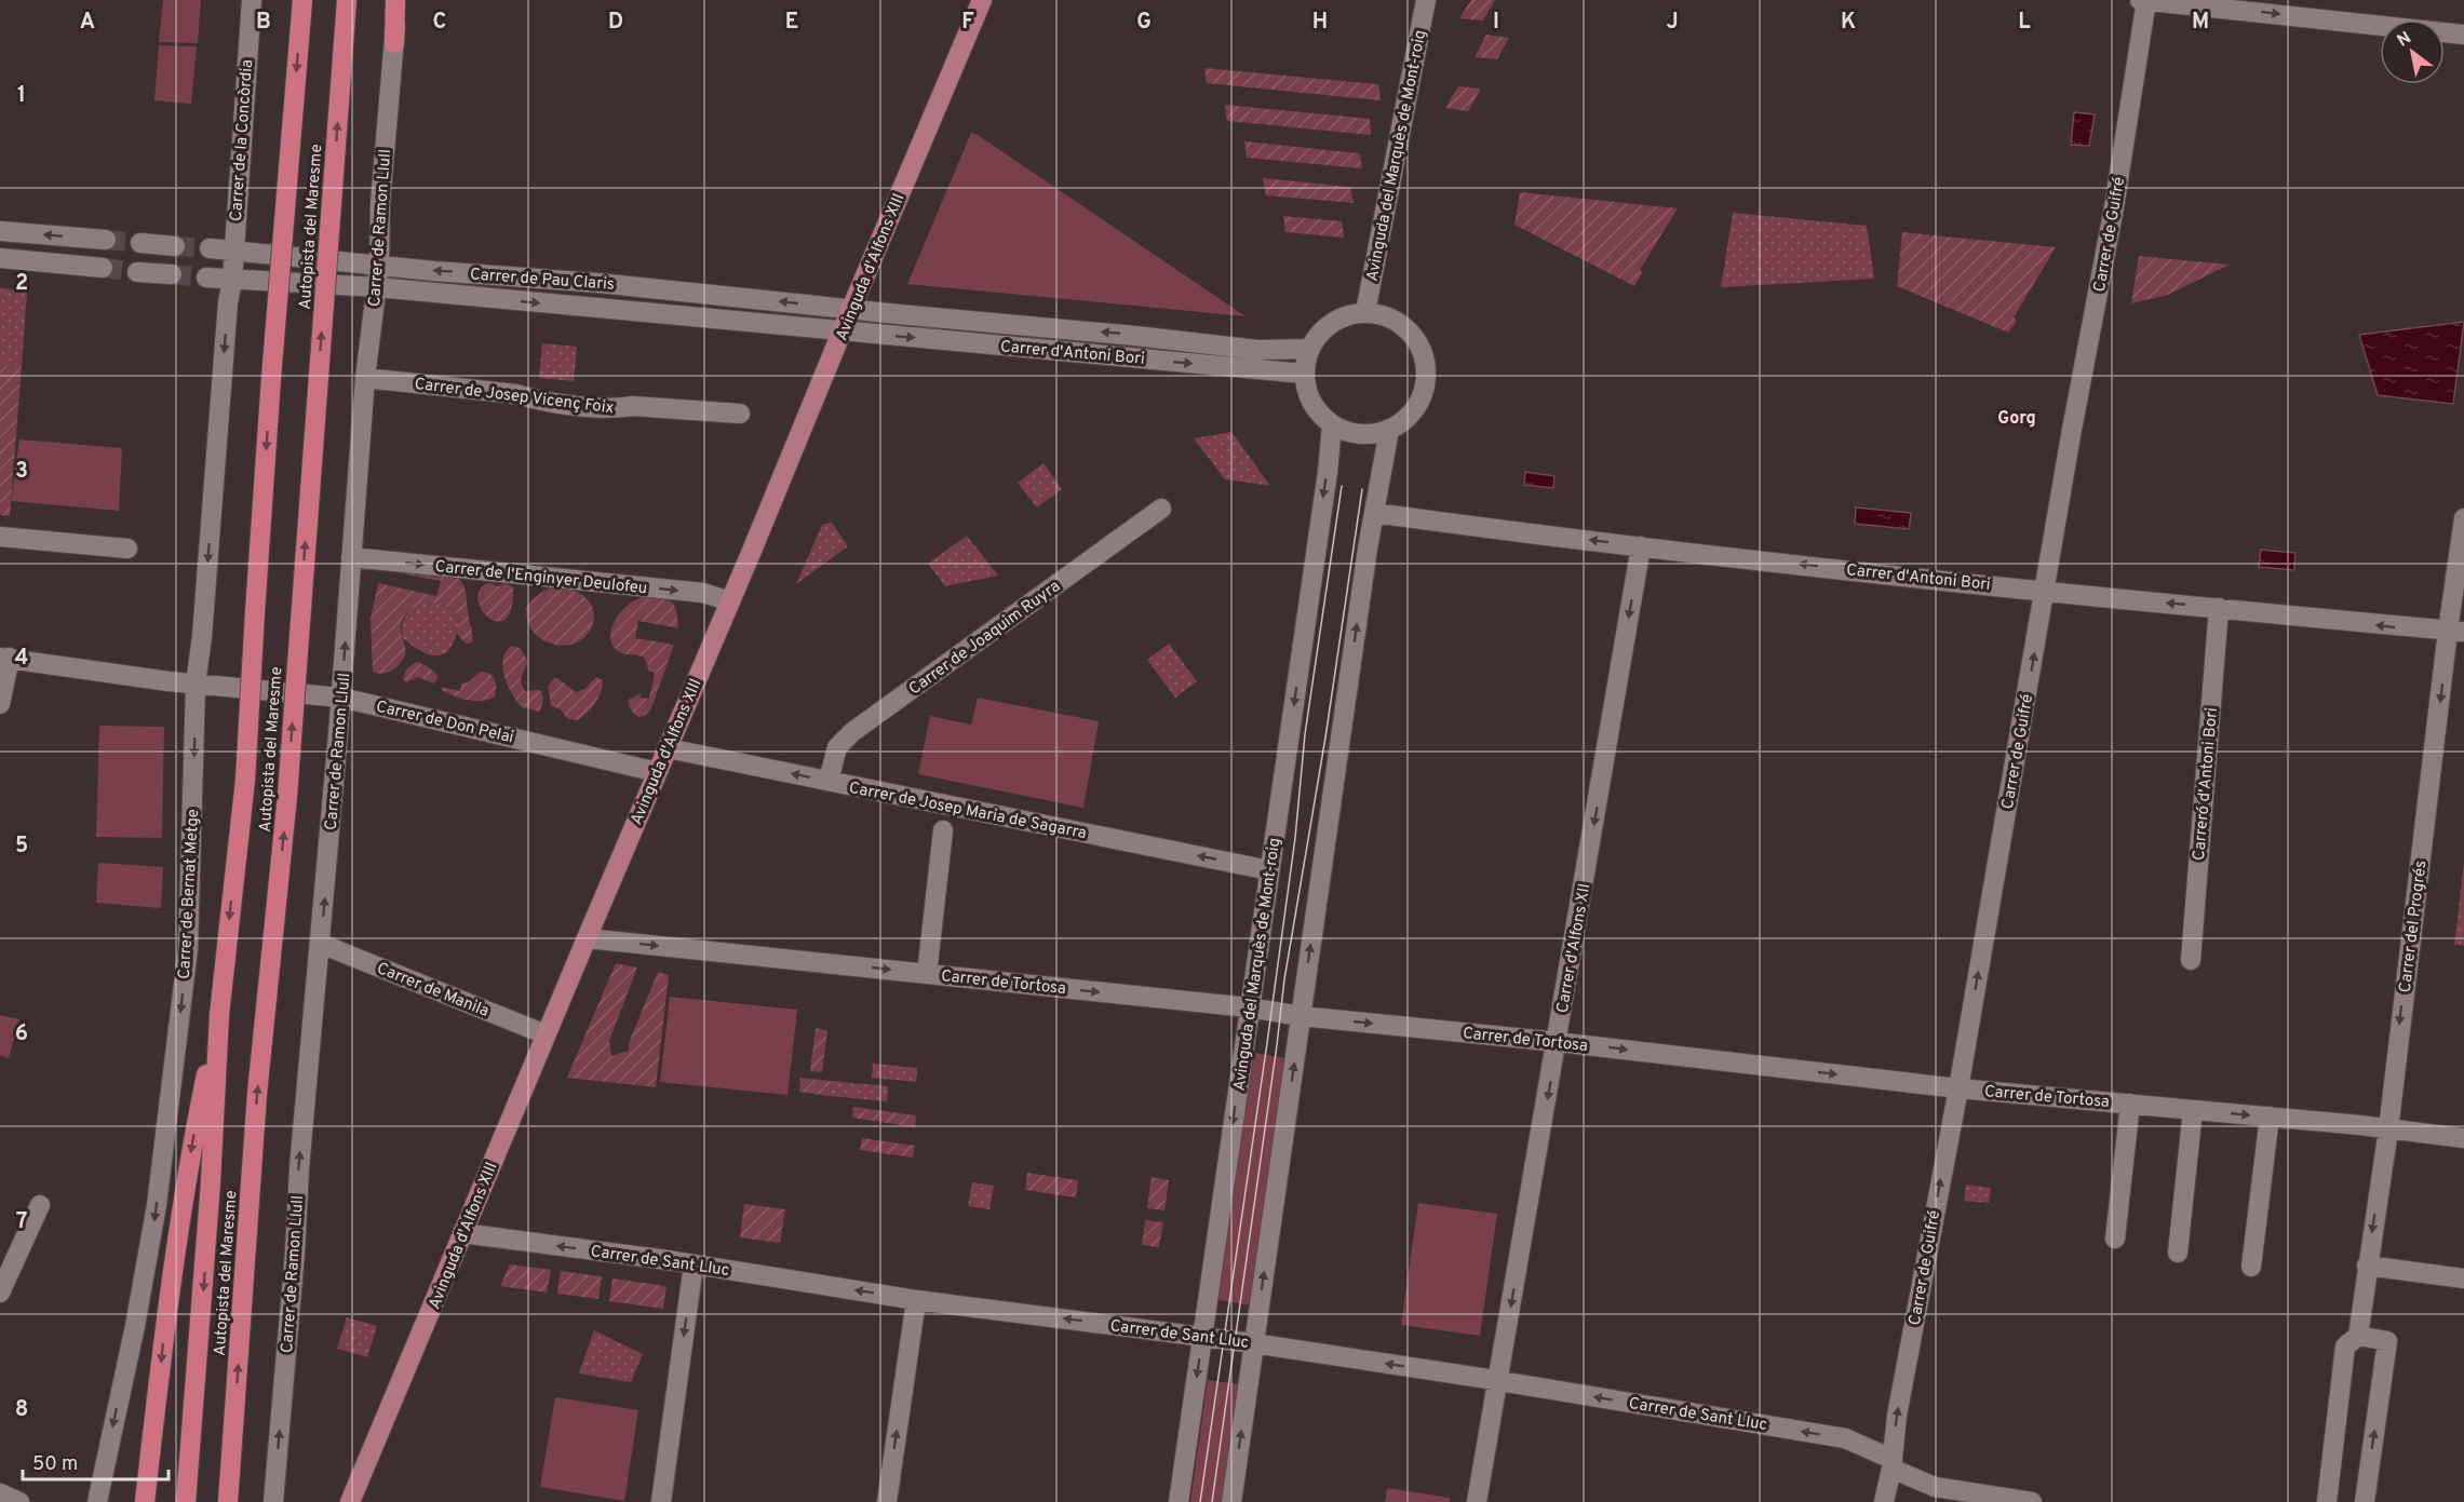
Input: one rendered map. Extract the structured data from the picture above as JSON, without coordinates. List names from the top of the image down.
{
  "streets": {
    "highway": ["Autopista del Maresme"],
    "main road": ["Avinguda d'Alfons XIII"],
    "street": [
      "Carrer de la Concòrdia",
      "Avinguda del Marquès de Mont-roig",
      "Carrer de Ramon Llull",
      "Carrer de Guifré",
      "Carrer de Pau Claris",
      "Carrer d'Antoni Bori",
      "Carrer de Josep Vicenç Foix",
      "Carrer de l'Enginyer Deulofeu",
      "Carrer de Joaquim Ruyra",
      "Carrer de Don Pelai",
      "Carreró d'Antoni Bori",
      "Carrer de Josep Maria de Sagarra",
      "Carrer de Bernat Metge",
      "Carrer del Progrés",
      "Carrer d'Alfons XII",
      "Carrer de Tortosa",
      "Carrer de Manila",
      "Carrer de Sant Lluc"
    ]
  },
  "crossings": [
    ["Carrer de la Concòrdia", "Carrer de Pau Claris"],
    ["Carrer de la Concòrdia", "Carrer de Bernat Metge"],
    ["Avinguda del Marquès de Mont-roig", "Carrer d'Antoni Bori"],
    ["Avinguda del Marquès de Mont-roig", "Carrer de Josep Maria de Sagarra"],
    ["Avinguda del Marquès de Mont-roig", "Carrer de Tortosa"],
    ["Avinguda del Marquès de Mont-roig", "Carrer de Sant Lluc"],
    ["Carrer de Ramon Llull", "Carrer de Pau Claris"],
    ["Carrer de Ramon Llull", "Carrer de Josep Vicenç Foix"],
    ["Carrer de Ramon Llull", "Carrer de l'Enginyer Deulofeu"],
    ["Carrer de Ramon Llull", "Carrer de Don Pelai"],
    ["Carrer de Ramon Llull", "Carrer de Manila"],
    ["Carrer de Guifré", "Carrer d'Antoni Bori"],
    ["Carrer de Guifré", "Carrer de Tortosa"],
    ["Carrer de Guifré", "Carrer de Sant Lluc"],
    ["Avinguda d'Alfons XIII", "Carrer de Pau Claris"],
    ["Avinguda d'Alfons XIII", "Carrer d'Antoni Bori"],
    ["Avinguda d'Alfons XIII", "Carrer de l'Enginyer Deulofeu"],
    ["Avinguda d'Alfons XIII", "Carrer de Don Pelai"],
    ["Avinguda d'Alfons XIII", "Carrer de Josep Maria de Sagarra"],
    ["Avinguda d'Alfons XIII", "Carrer de Tortosa"],
    ["Avinguda d'Alfons XIII", "Carrer de Manila"],
    ["Avinguda d'Alfons XIII", "Carrer de Sant Lluc"],
    ["Carrer de Pau Claris", "Carrer d'Antoni Bori"],
    ["Carrer de Pau Claris", "Carrer de Bernat Metge"],
    ["Carrer d'Antoni Bori", "Carreró d'Antoni Bori"],
    ["Carrer d'Antoni Bori", "Carrer del Progrés"],
    ["Carrer d'Antoni Bori", "Carrer d'Alfons XII"],
    ["Carrer de Joaquim Ruyra", "Carrer de Josep Maria de Sagarra"],
    ["Carrer de Don Pelai", "Carrer de Bernat Metge"],
    ["Carrer del Progrés", "Carrer de Tortosa"],
    ["Carrer d'Alfons XII", "Carrer de Tortosa"],
    ["Carrer d'Alfons XII", "Carrer de Sant Lluc"]
  ],
  "one_way": [
    "Carrer de Ramon Llull",
    "Carrer de Guifré",
    "Carrer de l'Enginyer Deulofeu",
    "Carrer de Josep Maria de Sagarra",
    "Carrer de Bernat Metge",
    "Carrer del Progrés",
    "Carrer d'Alfons XII",
    "Carrer de Tortosa",
    "Carrer de Sant Lluc"
  ],
  "districts": ["Gorg"],
  "scale_bar": "50 m",
  "north": "top left",
  "grid": {
    "columns": [
      "A",
      "B",
      "C",
      "D",
      "E",
      "F",
      "G",
      "H",
      "I",
      "J",
      "K",
      "L",
      "M"
    ],
    "rows": [
      "1",
      "2",
      "3",
      "4",
      "5",
      "6",
      "7",
      "8"
    ]
  }
}
